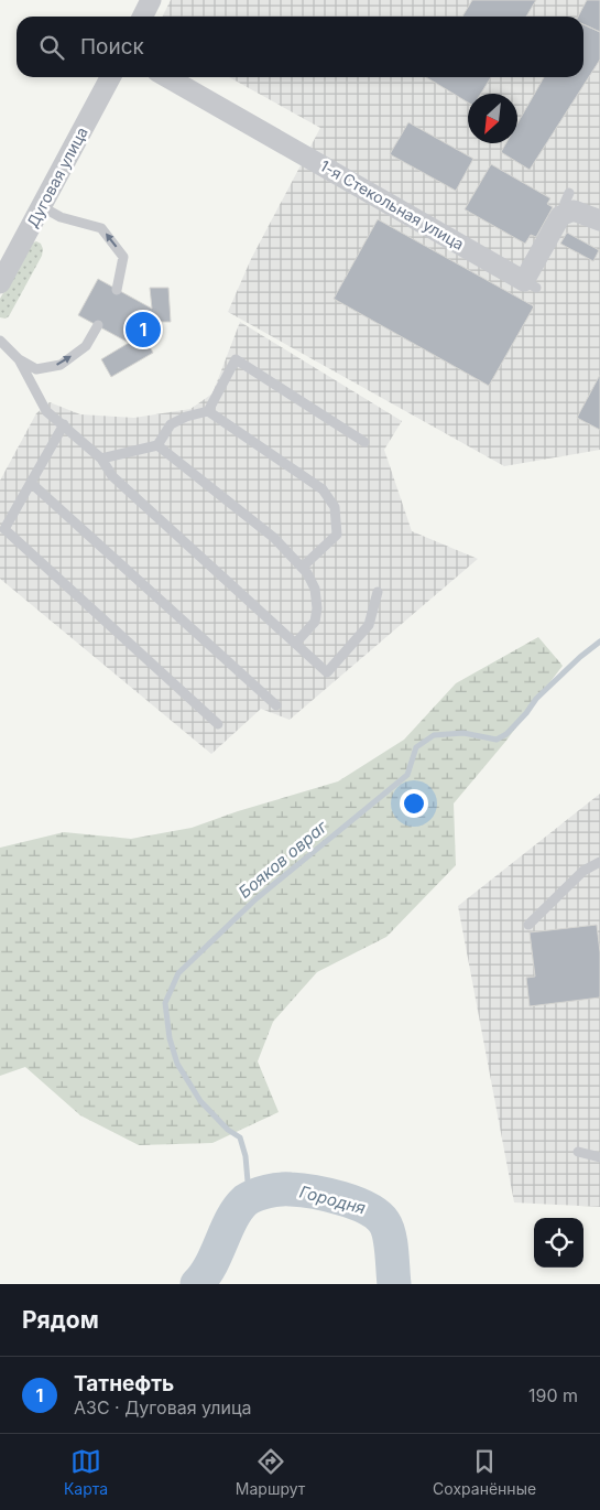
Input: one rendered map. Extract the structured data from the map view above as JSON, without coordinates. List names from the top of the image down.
{
  "streets": {
    "street": ["Дуговая улица", "1-я Стекольная улица"]
  },
  "water": ["Бояков овраг", "Городня"],
  "north": "bottom left",
  "page": {
    "search": "Поиск",
    "pins": "1",
    "heading": "Рядом",
    "list": [
      {
        "mark": "1",
        "name": "Татнефть",
        "note": "АЗС · Дуговая улица",
        "value": "190 m"
      }
    ],
    "nav": ["Карта", "Маршрут", "Сохранённые"]
  }
}
